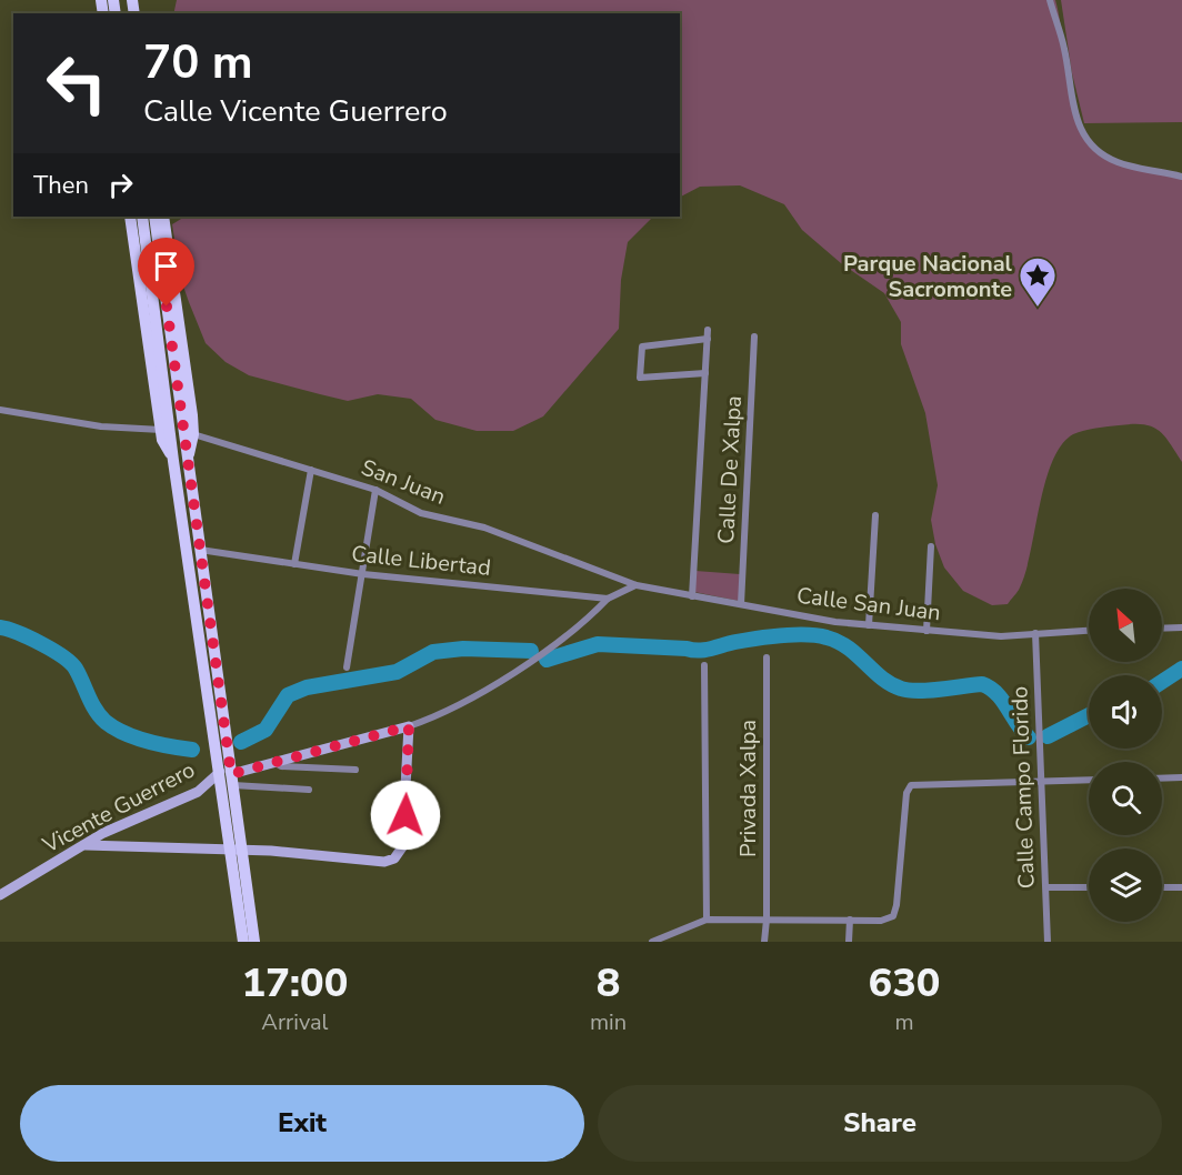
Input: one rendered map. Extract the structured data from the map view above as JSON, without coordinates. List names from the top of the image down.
{
  "streets": {
    "street": [
      "Calle De Xalpa",
      "San Juan",
      "Calle Libertad",
      "Calle San Juan",
      "Calle Campo Florido",
      "Privada Xalpa",
      "Vicente Guerrero"
    ]
  },
  "crossings": [
    ["Calle De Xalpa", "Calle San Juan"],
    ["San Juan", "Calle San Juan"],
    ["Calle San Juan", "Calle Campo Florido"]
  ],
  "places": {
    "place": ["Parque Nacional Sacromonte"]
  },
  "north": "top left",
  "page": {
    "turn": ["70 m", "Calle Vicente Guerrero"],
    "then": "Then",
    "eta": [
      "17:00",
      "Arrival",
      "8",
      "min",
      "630",
      "m"
    ],
    "buttons": ["Exit", "Share"]
  }
}
